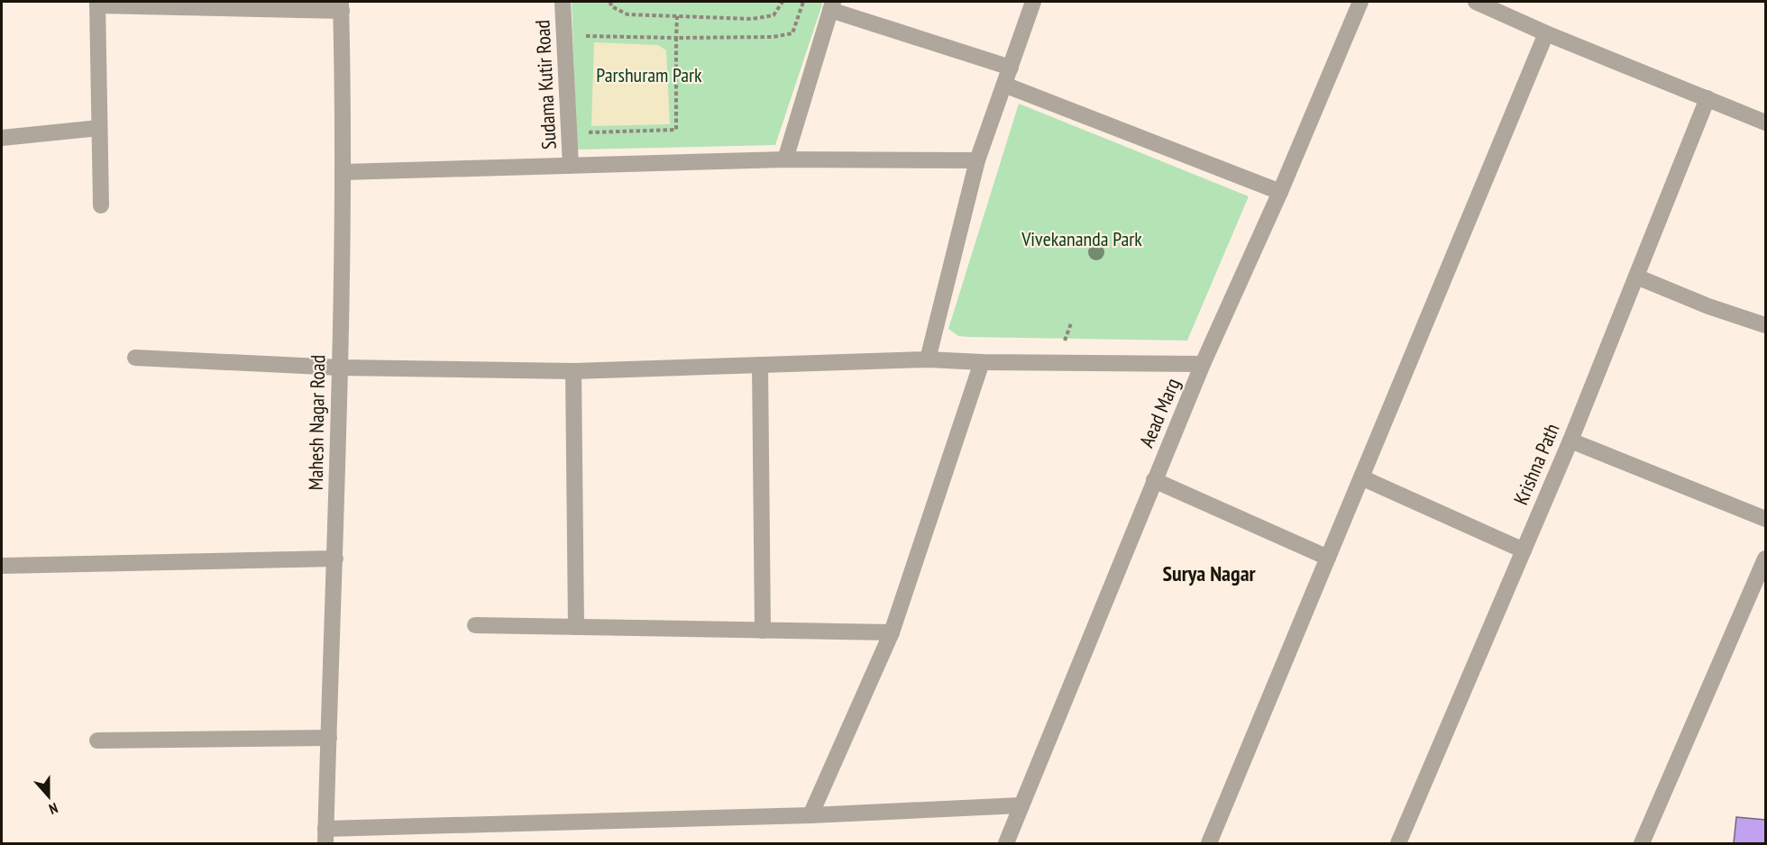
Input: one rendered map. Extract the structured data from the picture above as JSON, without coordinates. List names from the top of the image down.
{
  "streets": {
    "street": [
      "Sudama Kutir Road",
      "Aead Marg",
      "Mahesh Nagar Road",
      "Krishna Path"
    ]
  },
  "districts": ["Surya Nagar"],
  "parks": ["Parshuram Park", "Vivekananda Park"],
  "north": "bottom"
}
